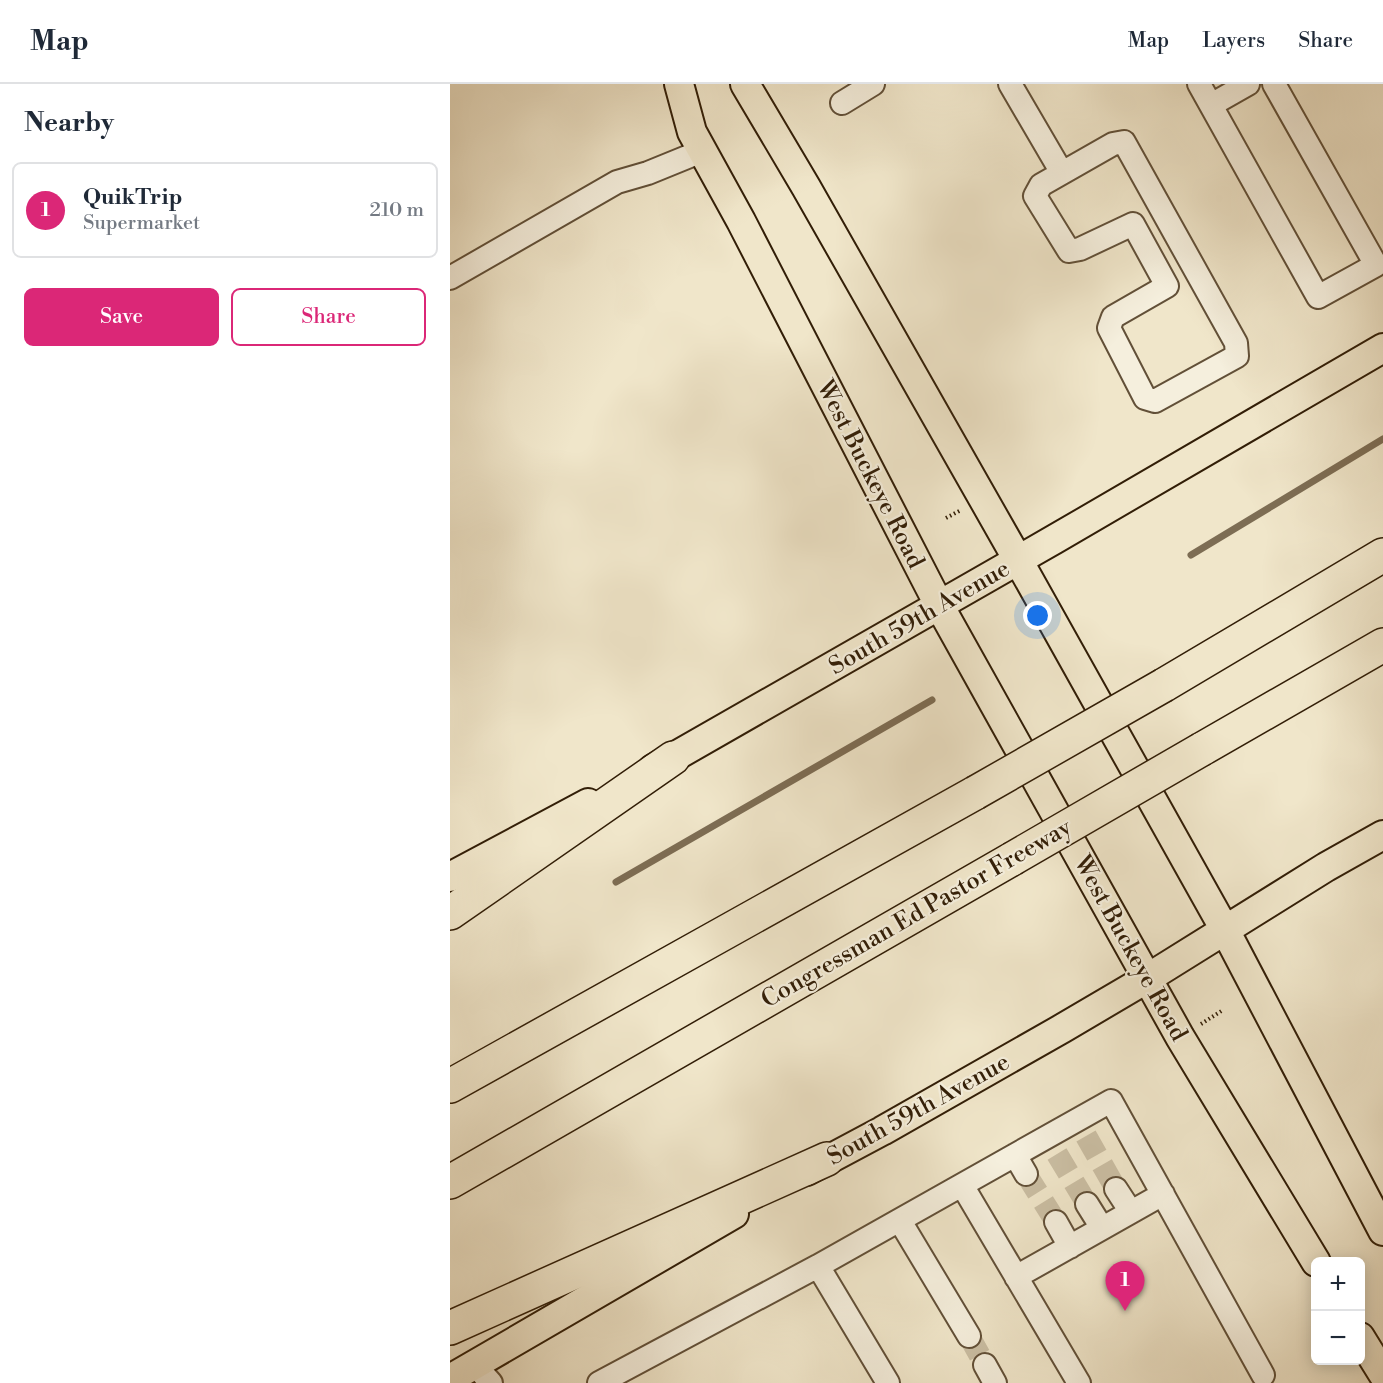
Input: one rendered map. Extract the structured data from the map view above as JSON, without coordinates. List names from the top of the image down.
{
  "streets": {
    "highway": ["Congressman Ed Pastor Freeway"],
    "main road": ["West Buckeye Road", "South 59th Avenue"]
  },
  "crossings": [
    ["West Buckeye Road", "South 59th Avenue"]
  ],
  "page": {
    "header": "Map",
    "nav": ["Map", "Layers", "Share"],
    "heading": "Nearby",
    "list": [
      {
        "mark": "1",
        "name": "QuikTrip",
        "note": "Supermarket",
        "value": "210 m"
      }
    ],
    "buttons": ["Save", "Share"],
    "map_buttons": ["+", "−"],
    "pins": "1"
  }
}
